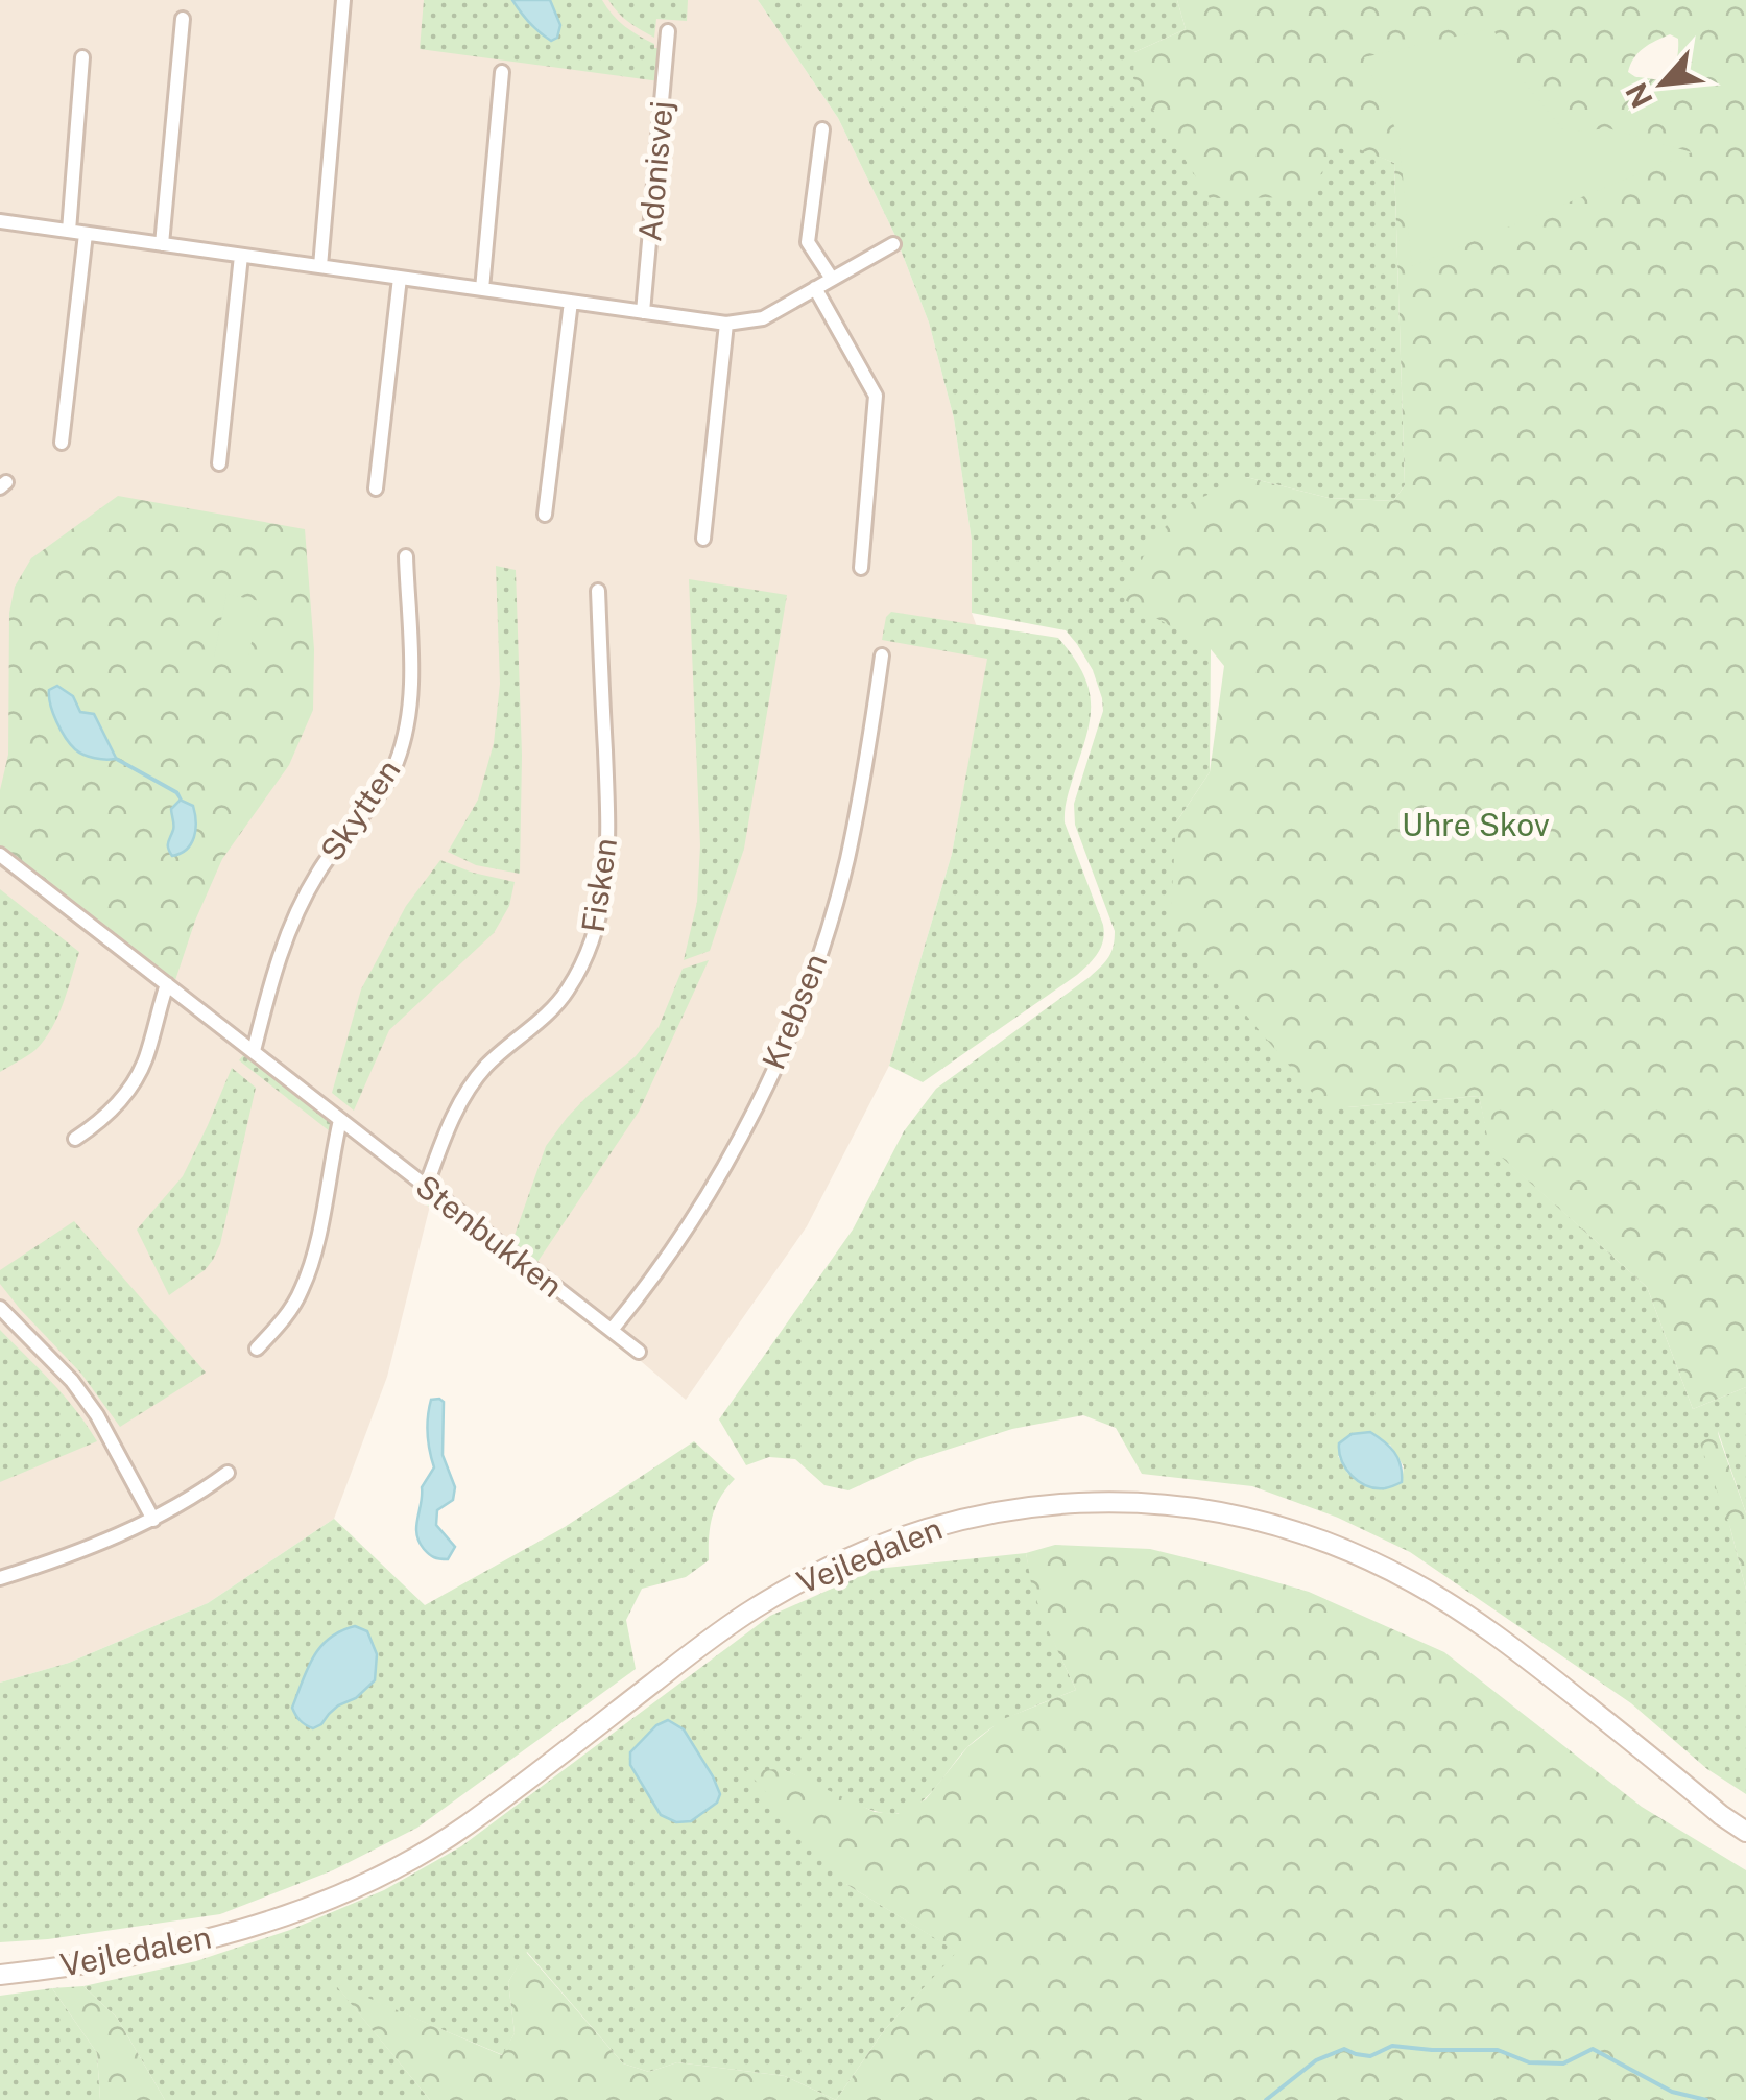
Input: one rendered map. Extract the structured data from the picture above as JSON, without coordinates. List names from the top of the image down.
{
  "streets": {
    "street": [
      "Adonisvej",
      "Skytten",
      "Fisken",
      "Krebsen",
      "Stenbukken",
      "Vejledalen"
    ]
  },
  "crossings": [
    ["Skytten", "Stenbukken"],
    ["Fisken", "Stenbukken"],
    ["Krebsen", "Stenbukken"]
  ],
  "parks": ["Uhre Skov"],
  "north": "bottom left"
}
